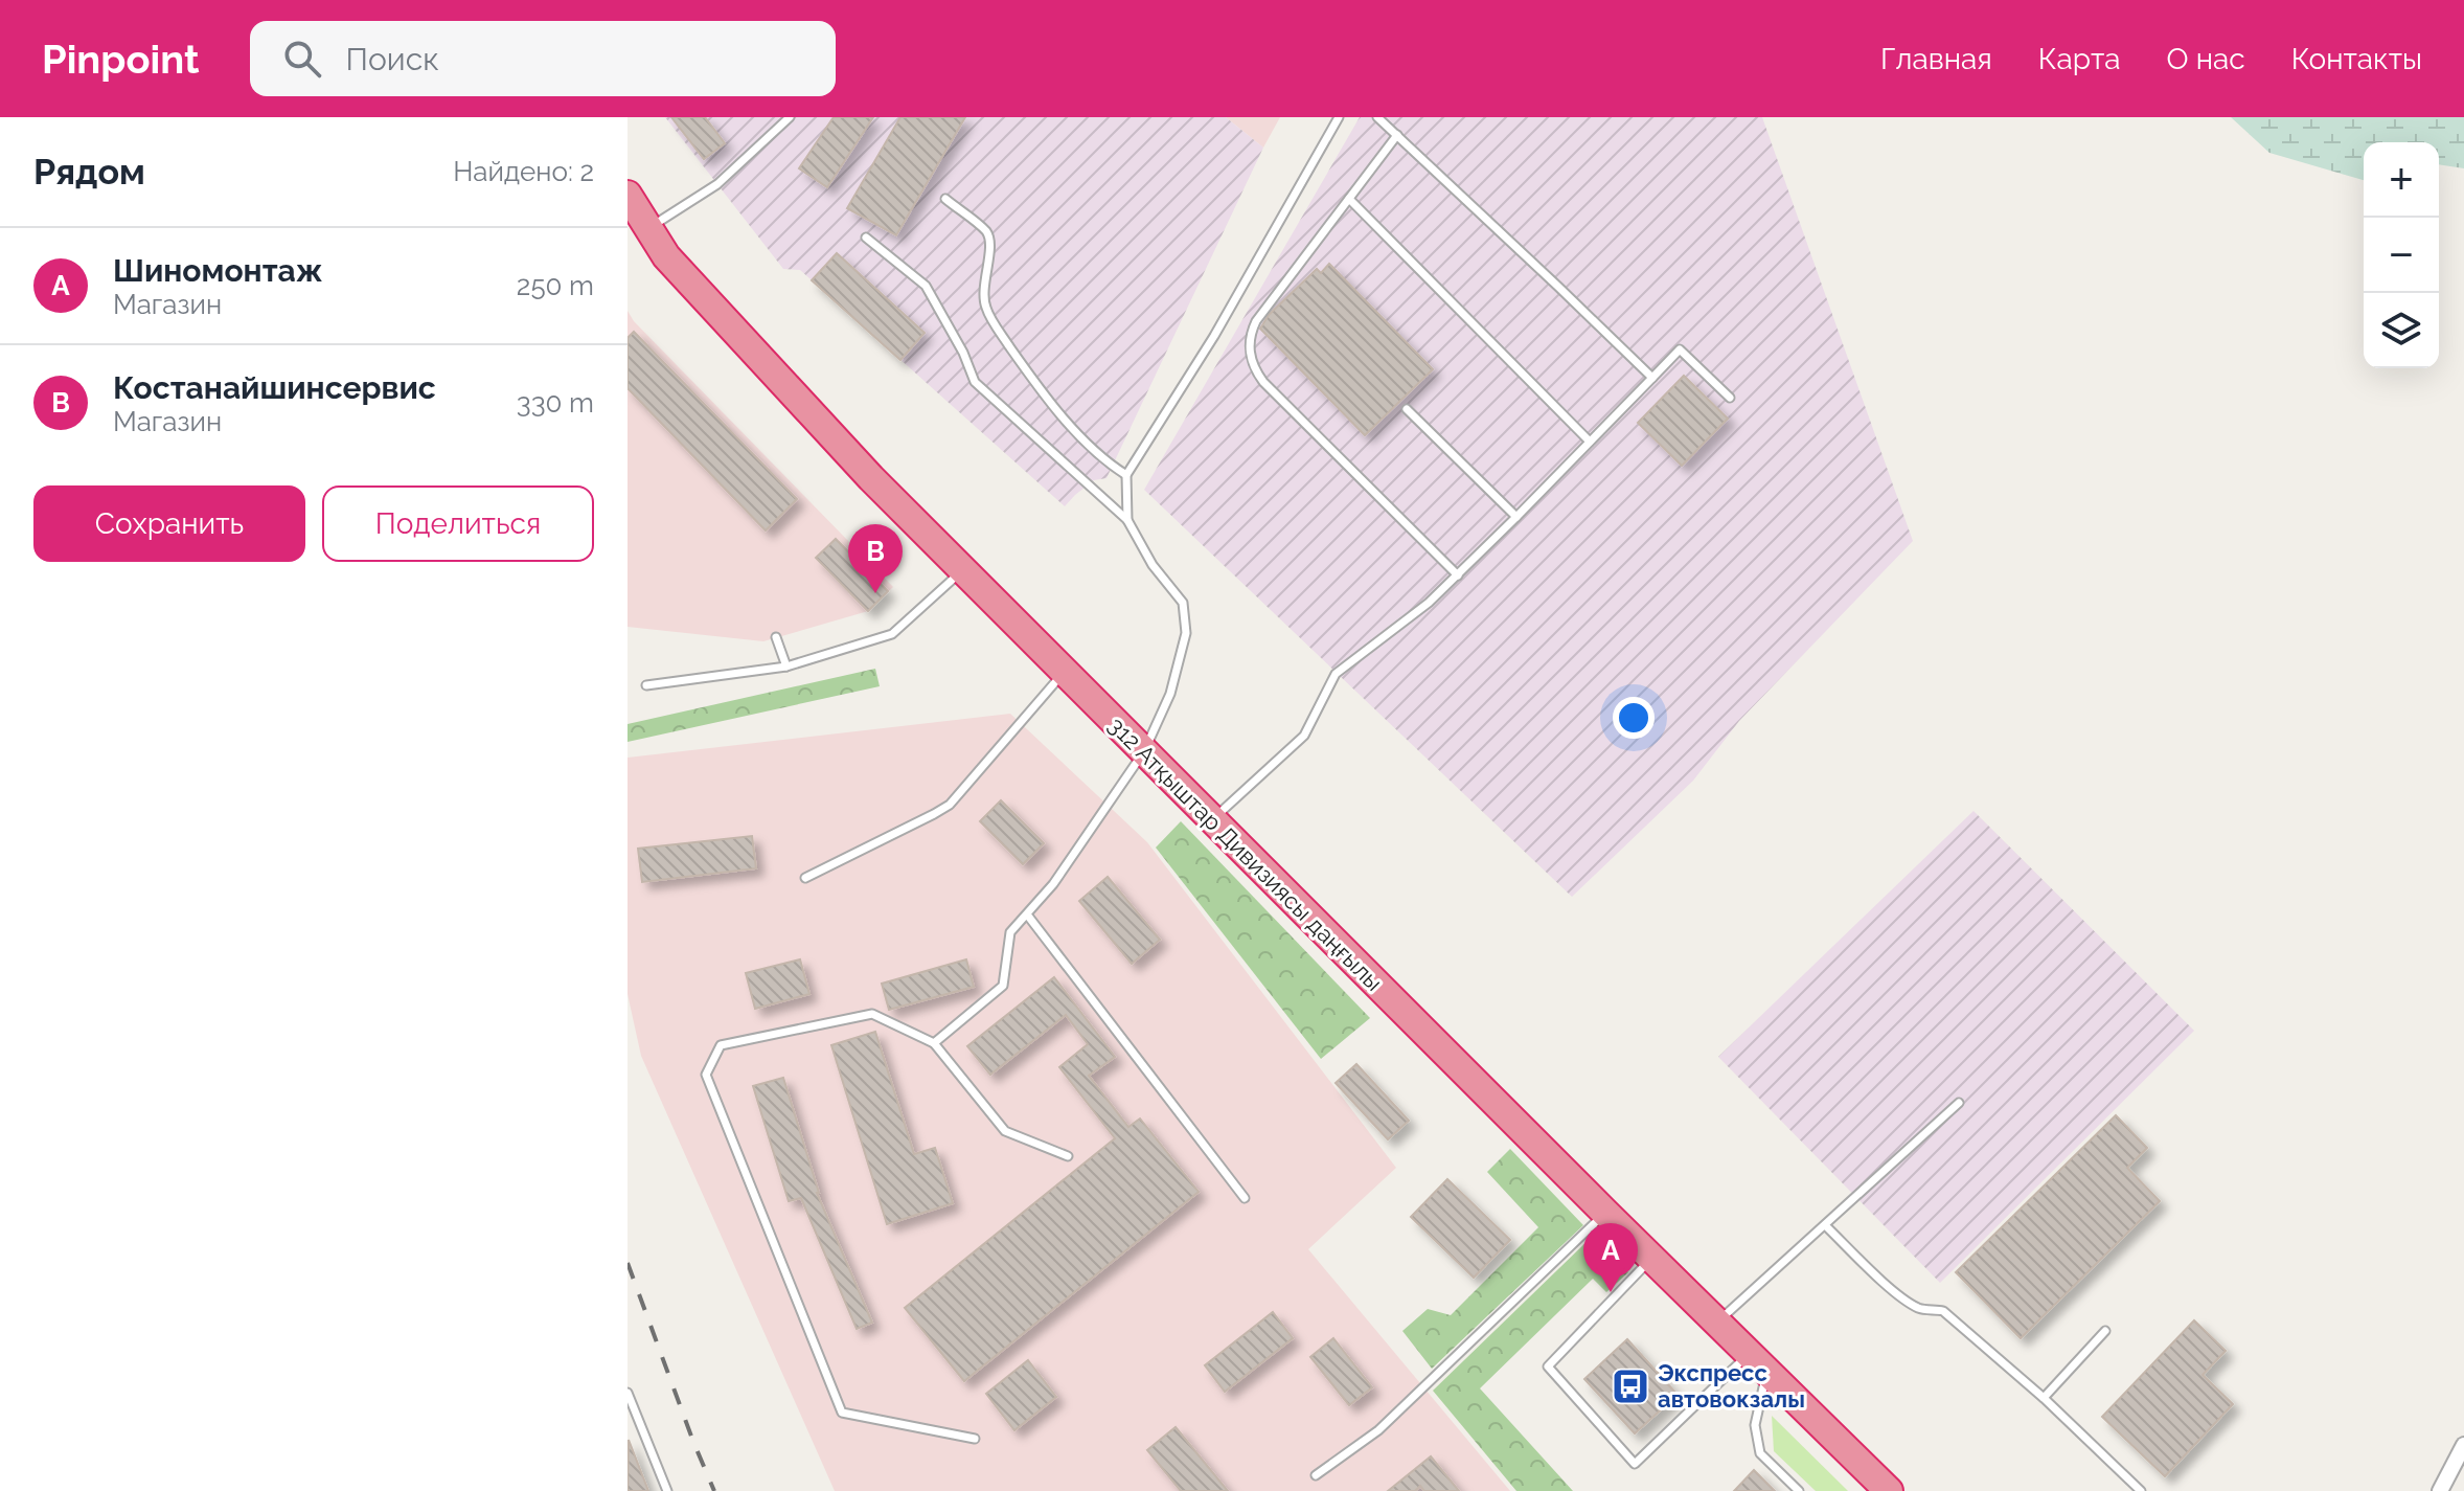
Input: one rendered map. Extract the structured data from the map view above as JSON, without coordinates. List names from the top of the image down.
{
  "streets": {
    "highway": ["312 Атқыштар Дивизиясы даңғылы"]
  },
  "places": {
    "bus stop": ["Экспресс автовокзалы"]
  },
  "page": {
    "header": "Pinpoint",
    "search": "Поиск",
    "nav": [
      "Главная",
      "Карта",
      "О нас",
      "Контакты"
    ],
    "heading": ["Рядом", "Найдено: 2"],
    "map_buttons": ["+", "−"],
    "list": [
      {
        "mark": "A",
        "name": "Шиномонтаж",
        "note": "Магазин",
        "value": "250 m"
      },
      {
        "mark": "B",
        "name": "Костанайшинсервис",
        "note": "Магазин",
        "value": "330 m"
      }
    ],
    "buttons": ["Сохранить", "Поделиться"],
    "pins": ["B", "A"]
  }
}
